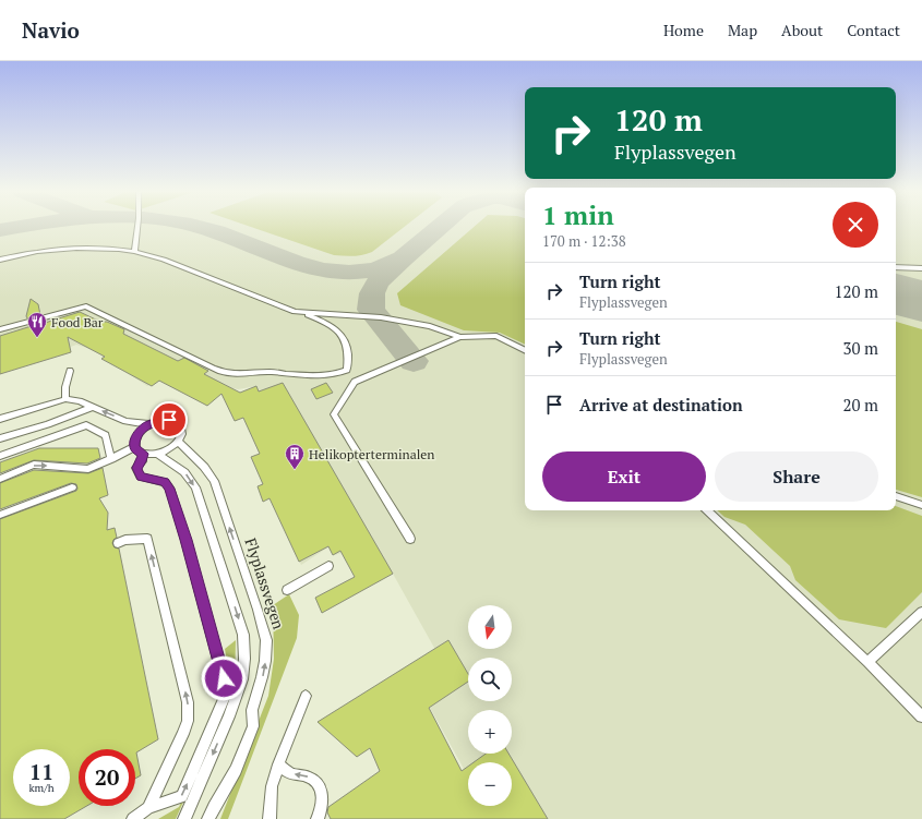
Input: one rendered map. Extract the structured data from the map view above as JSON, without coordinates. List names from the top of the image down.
{
  "streets": {
    "lane": ["Flyplassvegen"]
  },
  "places": {
    "restaurant": ["Food Bar"],
    "building": ["Helikopterterminalen"]
  },
  "north": "bottom",
  "page": {
    "header": "Navio",
    "nav": [
      "Home",
      "Map",
      "About",
      "Contact"
    ],
    "turn": ["120 m", "Flyplassvegen"],
    "heading": ["1 min", "170 m · 12:38"],
    "list": [
      {
        "name": "Turn right",
        "note": "Flyplassvegen",
        "value": "120 m"
      },
      {
        "name": "Turn right",
        "note": "Flyplassvegen",
        "value": "30 m"
      },
      {
        "name": "Arrive at destination",
        "value": "20 m"
      }
    ],
    "buttons": ["Exit", "Share"],
    "map_buttons": ["+", "−"],
    "speed": "11 km/h",
    "limit": "20"
  }
}
